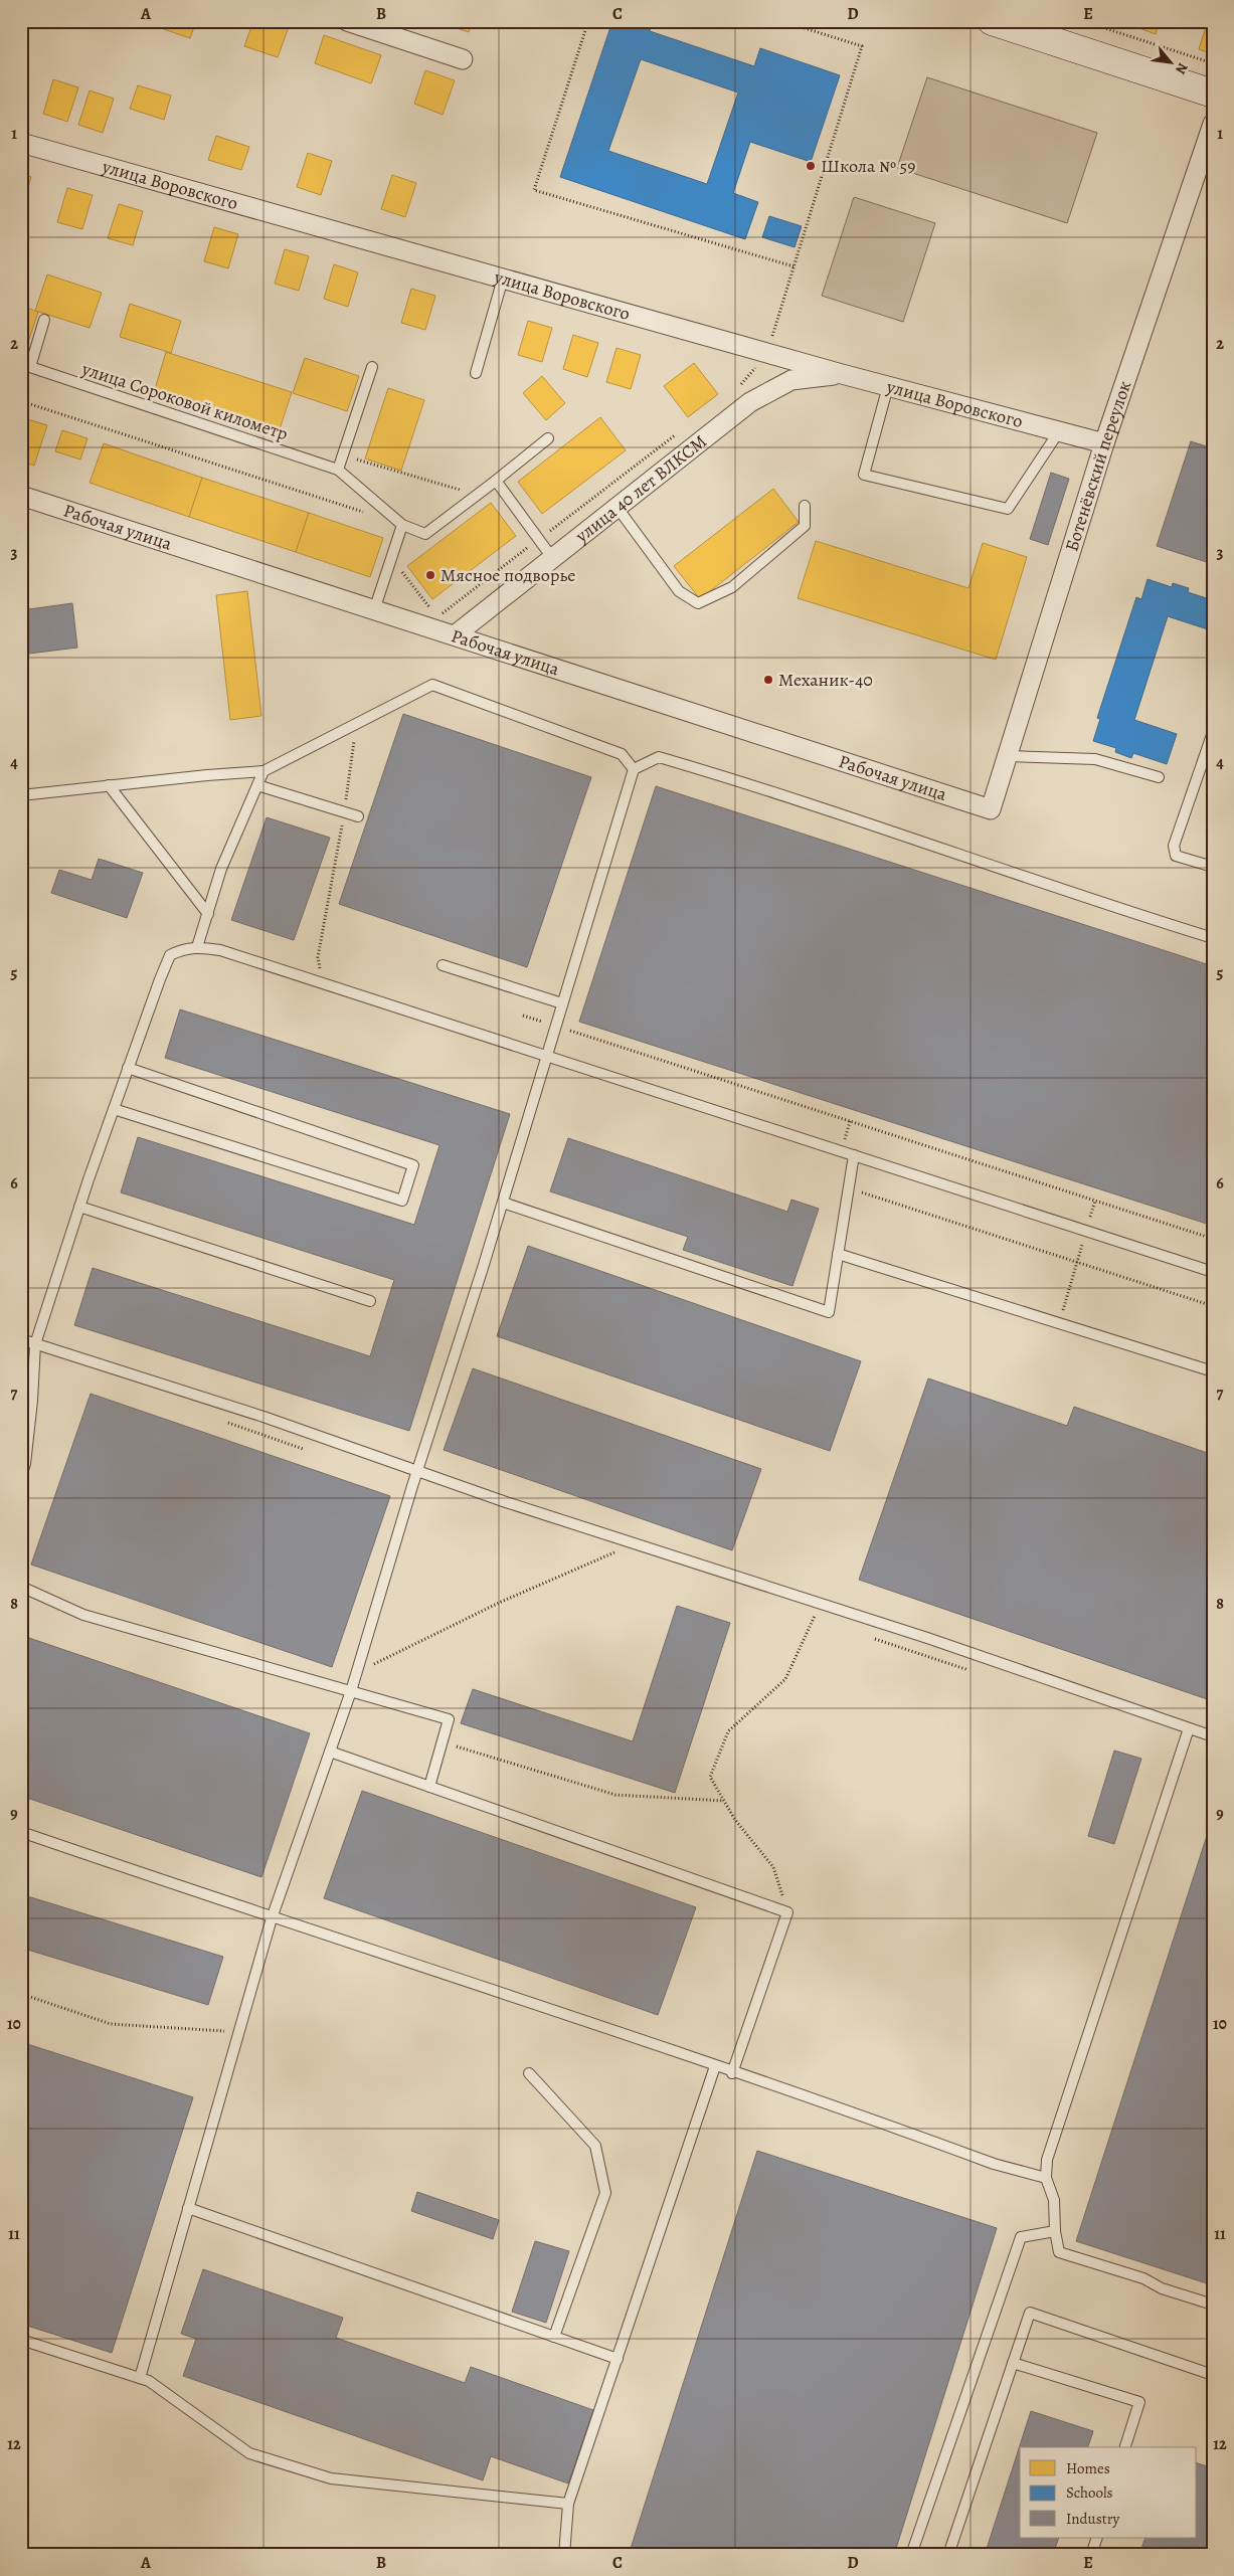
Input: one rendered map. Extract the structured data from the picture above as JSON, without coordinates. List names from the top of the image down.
{
  "streets": {
    "street": [
      "улица Воровского",
      "Ботенёвский переулок",
      "улица 40 лет ВЛКСМ",
      "Рабочая улица"
    ],
    "lane": ["улица Сороковой километр"]
  },
  "crossings": [
    ["улица Воровского", "Ботенёвский переулок"],
    ["улица Воровского", "улица 40 лет ВЛКСМ"],
    ["Ботенёвский переулок", "Рабочая улица"],
    ["улица 40 лет ВЛКСМ", "Рабочая улица"]
  ],
  "places": ["Школа № 59", "Мясное подворье", "Механик-40"],
  "legend": ["Homes", "Schools", "Industry"],
  "north": "bottom right",
  "grid": {
    "columns": [
      "A",
      "B",
      "C",
      "D",
      "E"
    ],
    "rows": [
      "1",
      "2",
      "3",
      "4",
      "5",
      "6",
      "7",
      "8",
      "9",
      "10",
      "11",
      "12"
    ]
  }
}
